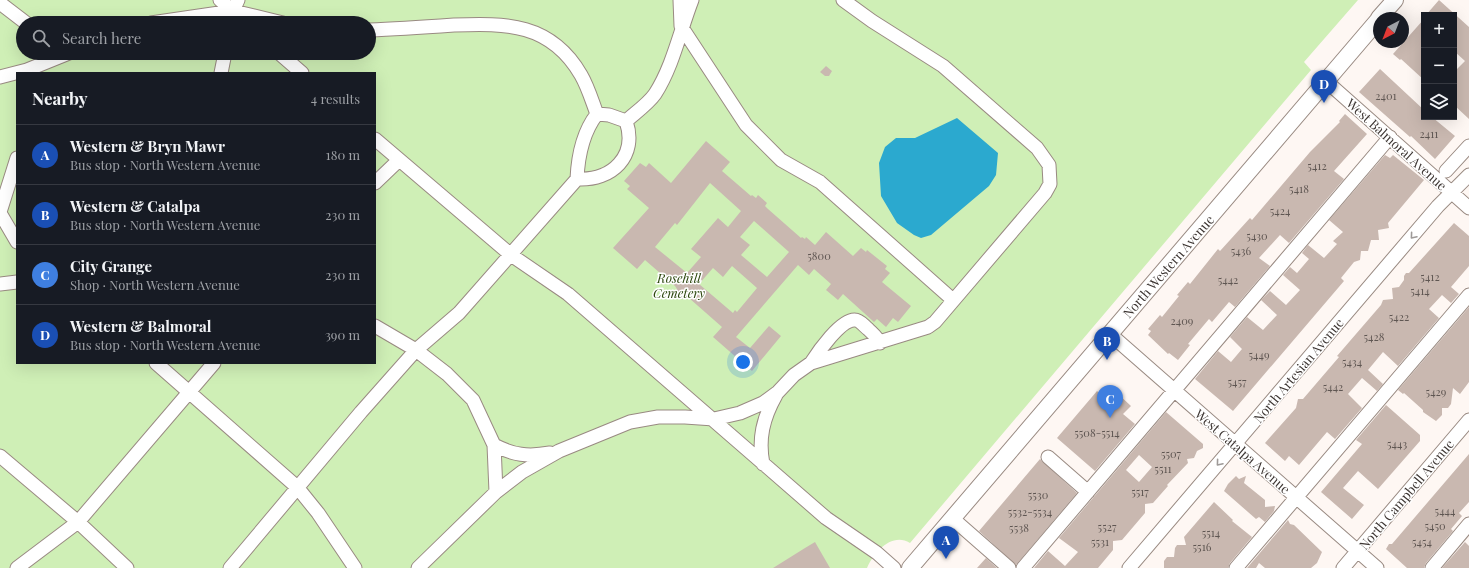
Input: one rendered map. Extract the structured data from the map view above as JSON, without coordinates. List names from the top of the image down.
{
  "streets": {
    "main road": ["North Western Avenue"],
    "street": [
      "West Balmoral Avenue",
      "North Artesian Avenue",
      "West Catalpa Avenue",
      "North Campbell Avenue"
    ]
  },
  "crossings": [
    ["West Balmoral Avenue", "North Western Avenue"],
    ["West Balmoral Avenue", "North Artesian Avenue"],
    ["North Western Avenue", "West Catalpa Avenue"],
    ["North Artesian Avenue", "West Catalpa Avenue"],
    ["West Catalpa Avenue", "North Campbell Avenue"]
  ],
  "parks": ["Rosehill Cemetery"],
  "house_numbers": [
    "2401",
    "2411",
    "5412",
    "5418",
    "5424",
    "5430",
    "5436",
    "5800",
    "5412",
    "5442",
    "5414",
    "5422",
    "2409",
    "5428",
    "5449",
    "5434",
    "5457",
    "5442",
    "5429",
    "5508-5514",
    "5443",
    "5507",
    "5511",
    "5517",
    "5530",
    "5444",
    "5532-5534",
    "5450",
    "5527",
    "5538",
    "5514",
    "5531",
    "5454",
    "5516"
  ],
  "north": "bottom left",
  "page": {
    "map_buttons": ["+", "−"],
    "search": "Search here",
    "pins": [
      "D",
      "B",
      "C",
      "A"
    ],
    "heading": ["Nearby", "4 results"],
    "list": [
      {
        "mark": "A",
        "name": "Western & Bryn Mawr",
        "note": "Bus stop · North Western Avenue",
        "value": "180 m"
      },
      {
        "mark": "B",
        "name": "Western & Catalpa",
        "note": "Bus stop · North Western Avenue",
        "value": "230 m"
      },
      {
        "mark": "C",
        "name": "City Grange",
        "note": "Shop · North Western Avenue",
        "value": "230 m"
      },
      {
        "mark": "D",
        "name": "Western & Balmoral",
        "note": "Bus stop · North Western Avenue",
        "value": "390 m"
      }
    ]
  }
}
